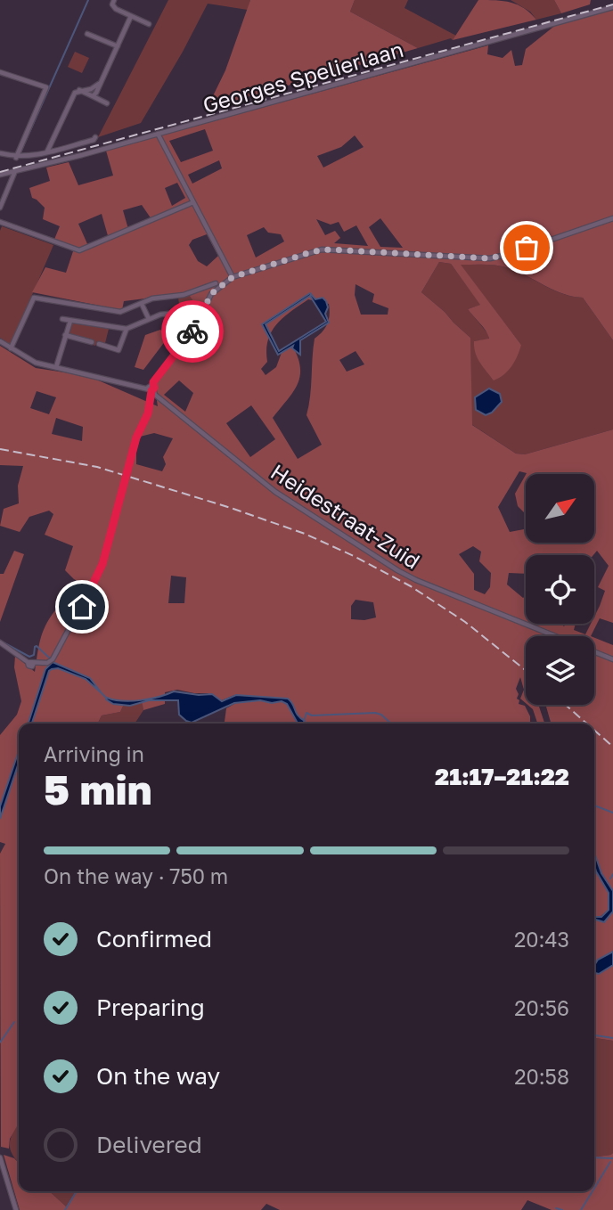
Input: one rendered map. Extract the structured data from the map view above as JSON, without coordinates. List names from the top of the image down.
{
  "streets": {
    "street": ["Georges Spelierlaan", "Heidestraat-Zuid"]
  },
  "north": "top right",
  "page": {
    "heading": ["5 min", "Arriving in", "21:17–21:22"],
    "bar": "On the way · 750 m",
    "list": [
      ["Confirmed", "20:43"],
      ["Preparing", "20:56"],
      ["On the way", "20:58"],
      "Delivered"
    ]
  }
}
